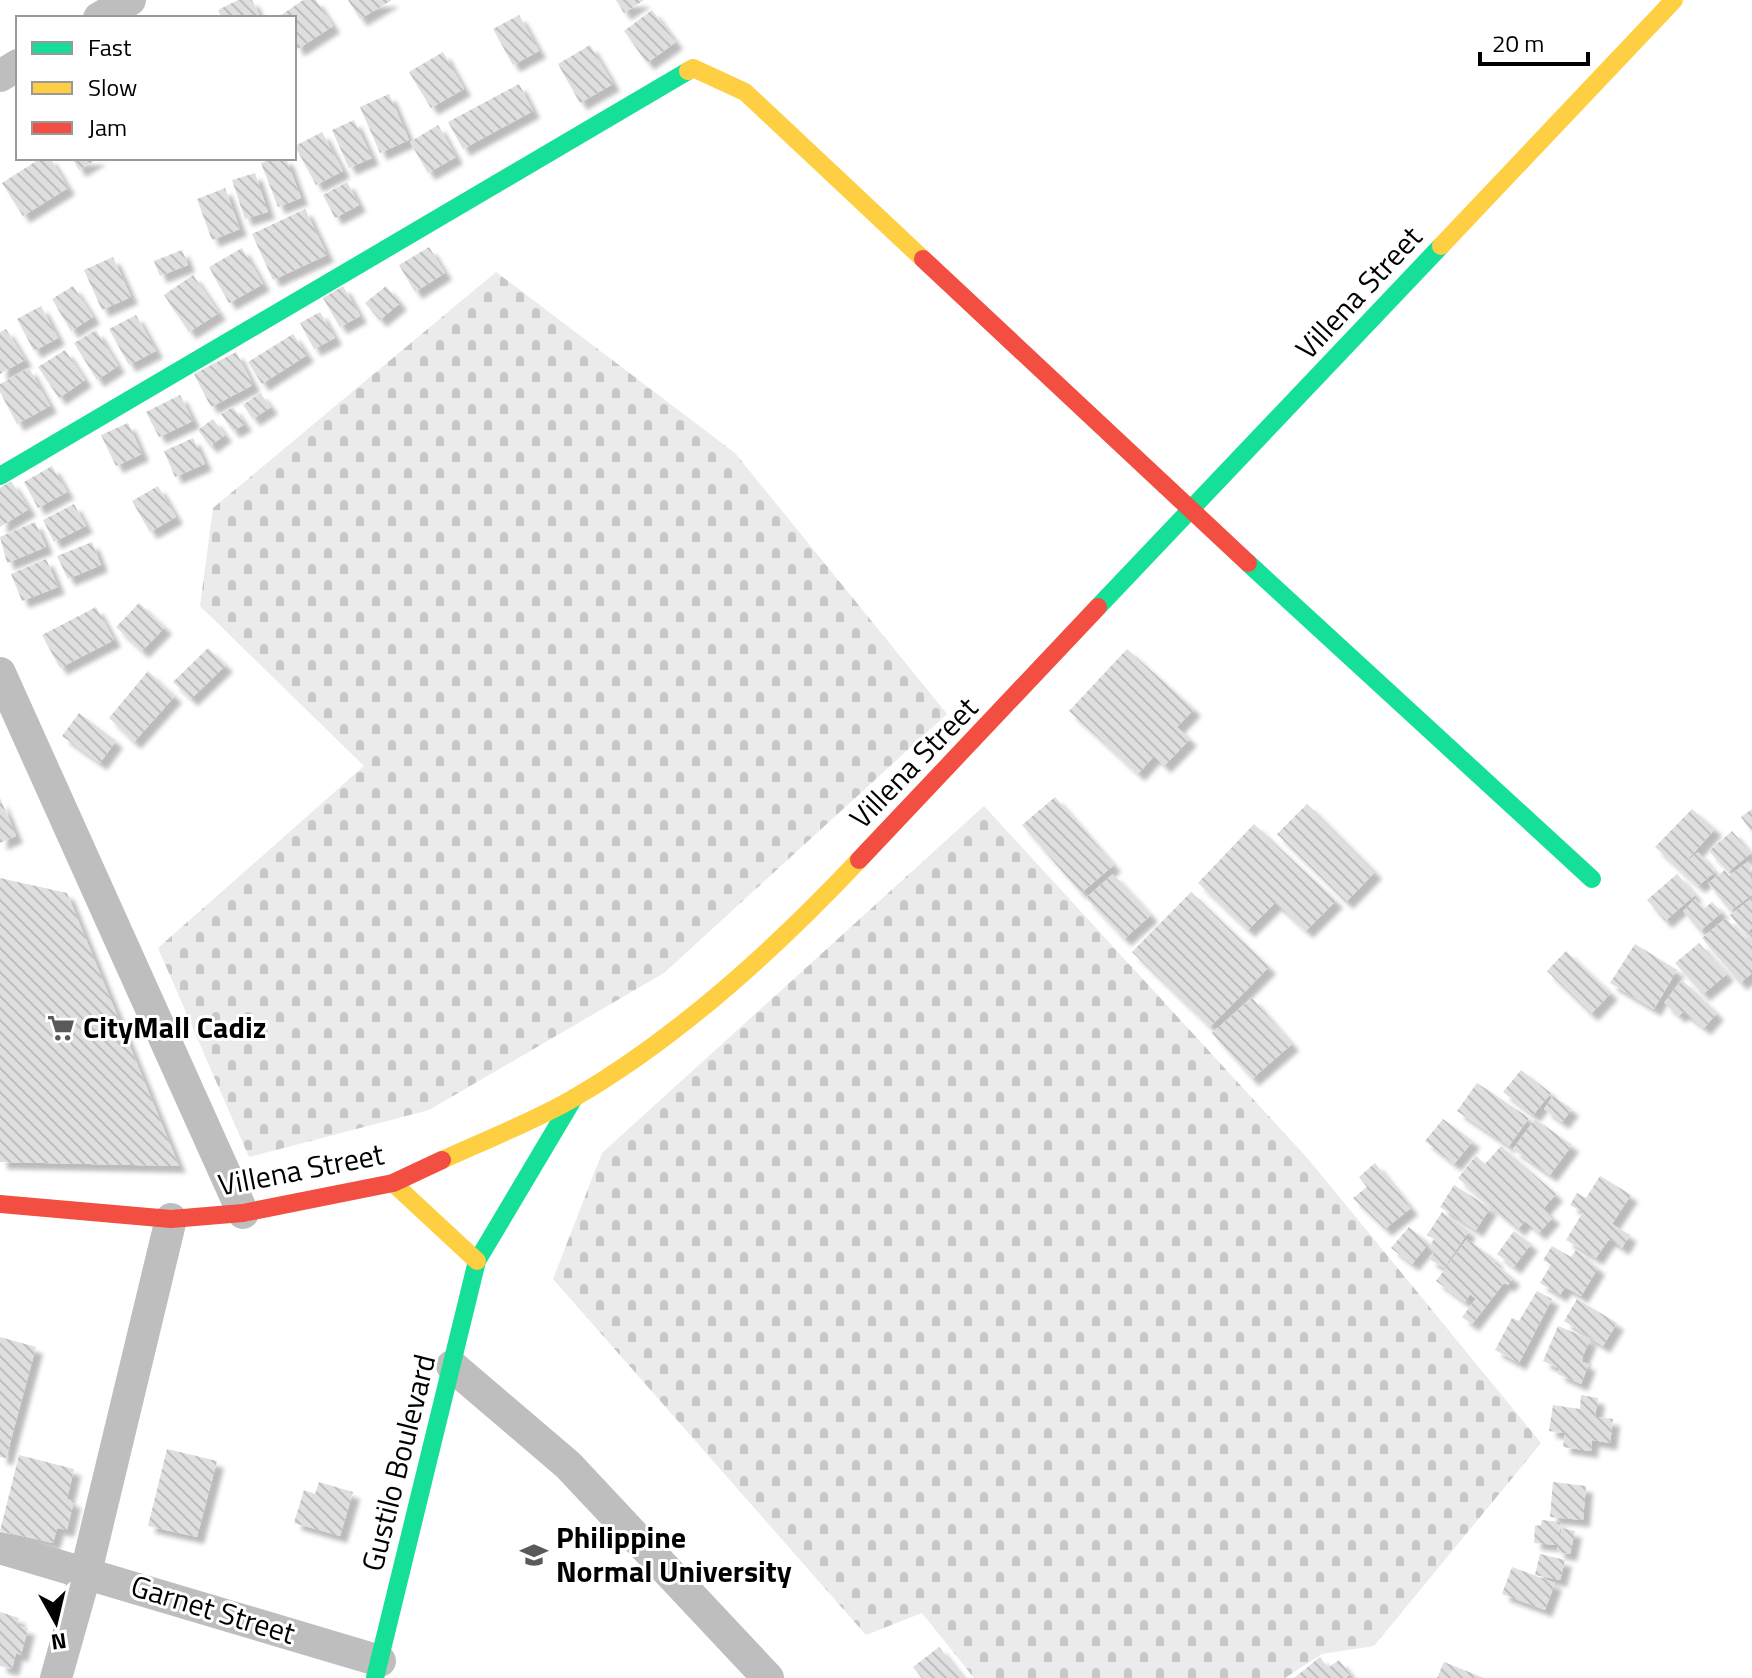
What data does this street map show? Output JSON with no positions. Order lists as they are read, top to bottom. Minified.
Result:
{"streets":{"street":["Villena Street","Gustilo Boulevard","Garnet Street"]},"crossings":[["Villena Street","Gustilo Boulevard"],["Gustilo Boulevard","Garnet Street"]],"places":{"supermarket":["CityMall Cadiz"],"school or university":["Philippine Normal University"]},"legend":["Fast","Slow","Jam"],"scale_bar":"20 m","north":"bottom"}
